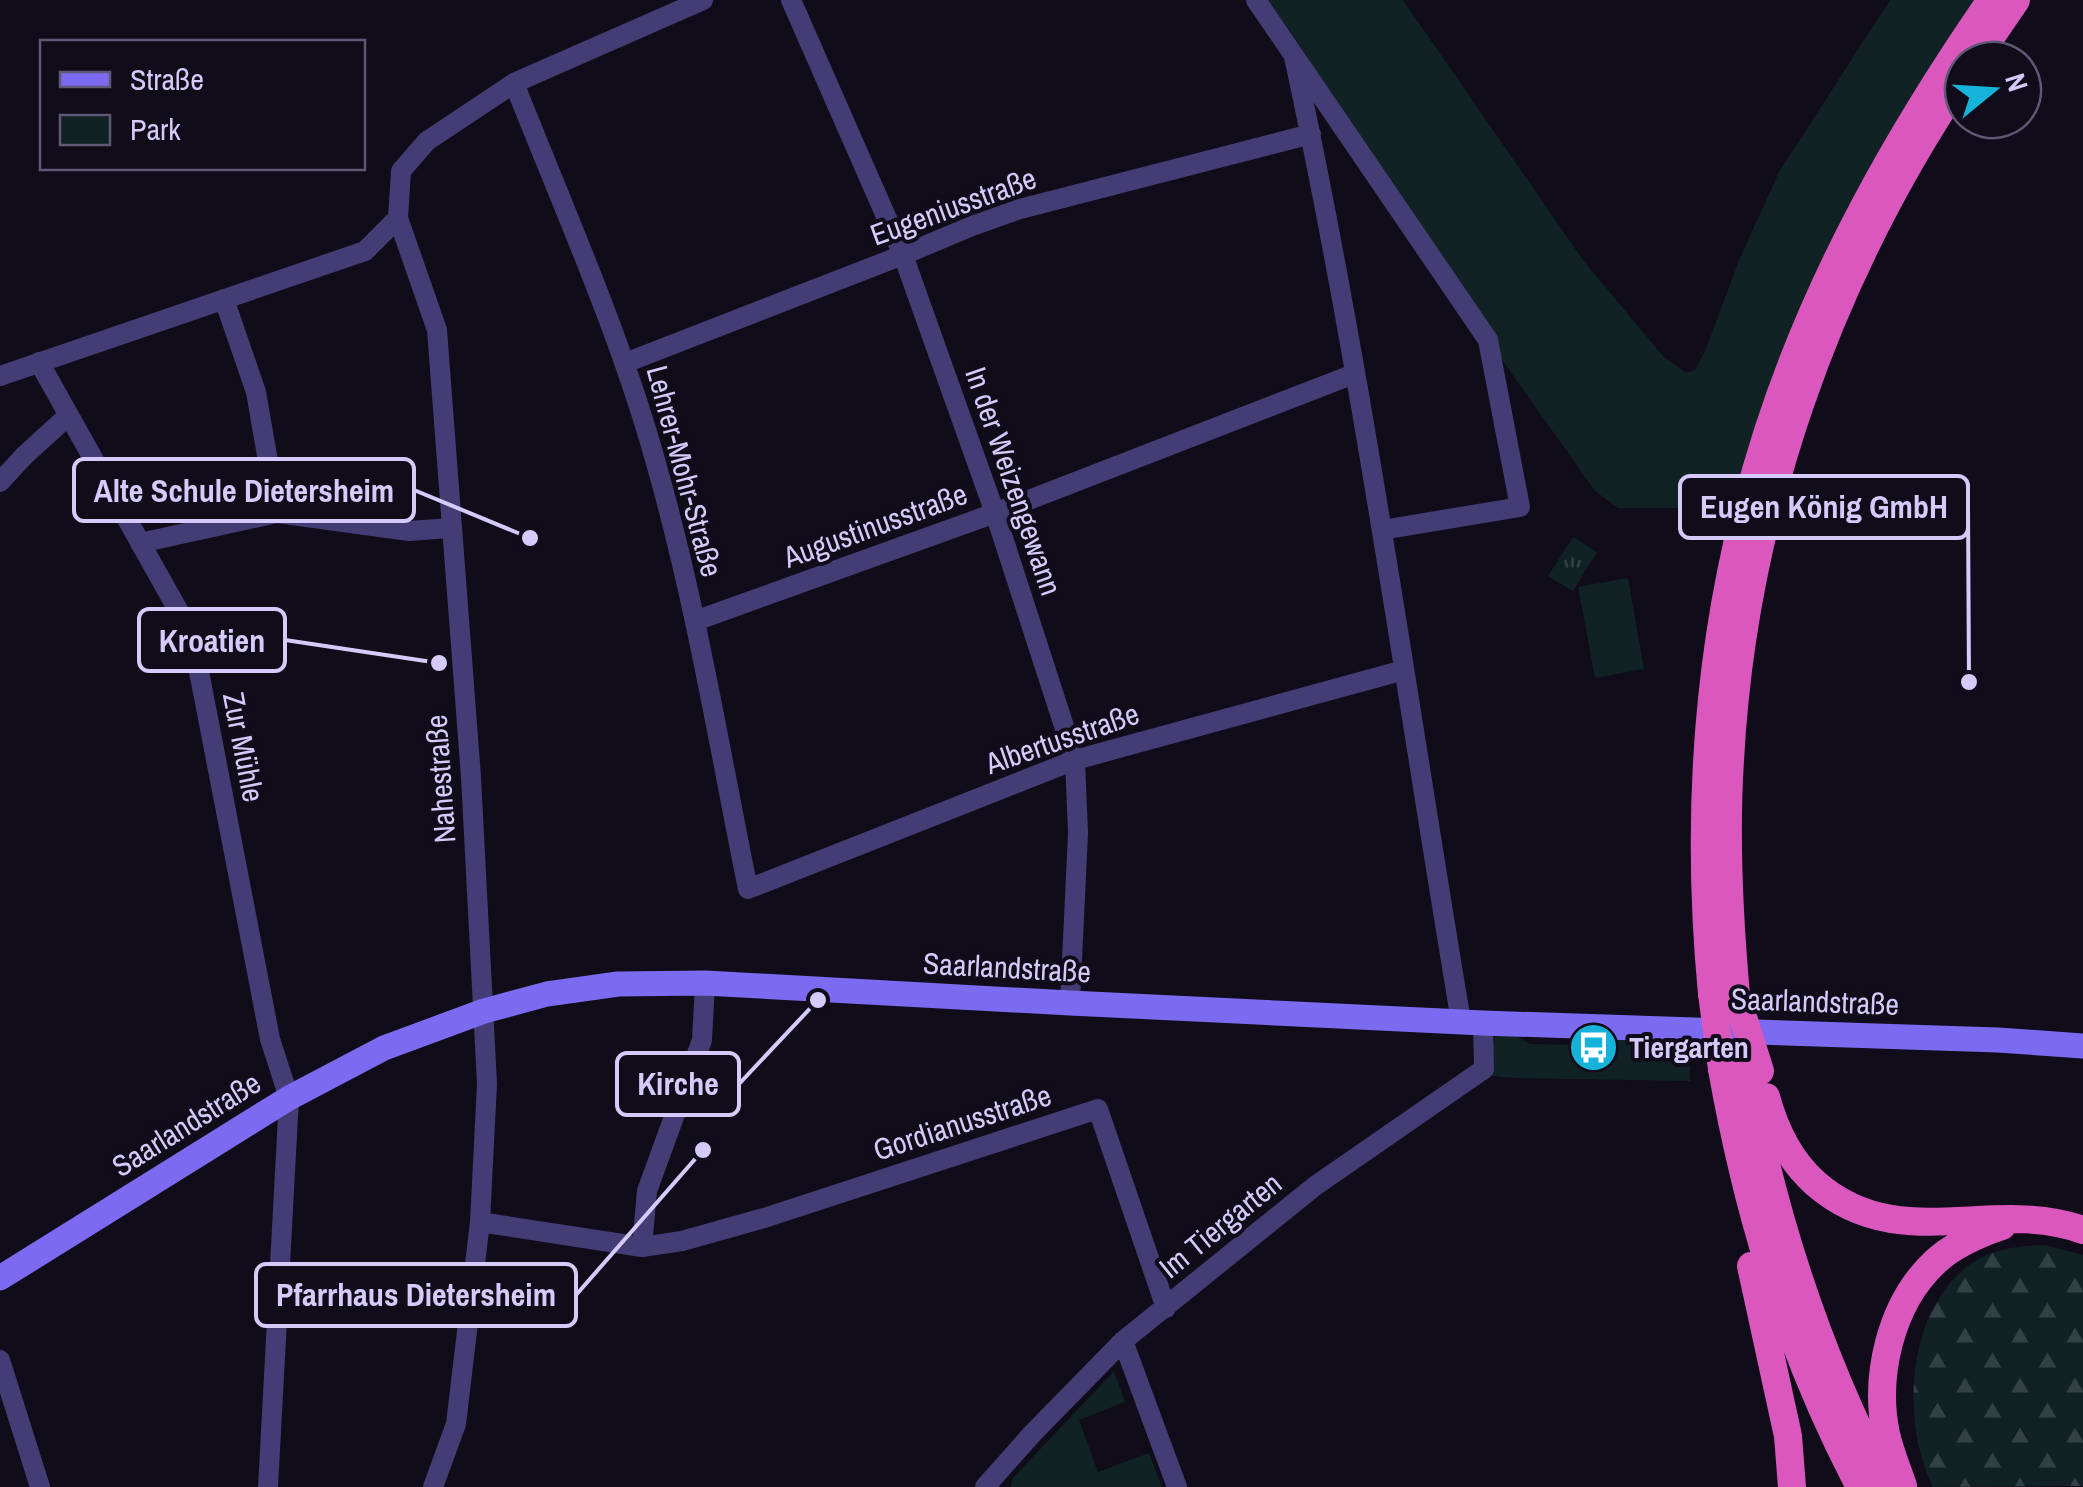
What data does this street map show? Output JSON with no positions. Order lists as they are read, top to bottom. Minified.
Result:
{"streets":{"main road":["Saarlandstraße"],"street":["Eugeniusstraße","Lehrer-Mohr-Straße","In der Weizengewann","Augustinusstraße","Albertusstraße","Zur Mühle","Nahestraße","Gordianusstraße","Im Tiergarten"]},"crossings":[["Eugeniusstraße","Lehrer-Mohr-Straße"],["Eugeniusstraße","In der Weizengewann"],["Lehrer-Mohr-Straße","Augustinusstraße"],["Lehrer-Mohr-Straße","Albertusstraße"],["Lehrer-Mohr-Straße","Nahestraße"],["In der Weizengewann","Augustinusstraße"],["In der Weizengewann","Albertusstraße"],["In der Weizengewann","Saarlandstraße"],["Zur Mühle","Saarlandstraße"],["Nahestraße","Saarlandstraße"],["Nahestraße","Gordianusstraße"],["Saarlandstraße","Im Tiergarten"],["Gordianusstraße","Im Tiergarten"]],"places":{"other":["Alte Schule Dietersheim","Kroatien","Eugen König GmbH","Kirche","Pfarrhaus Dietersheim"],"bus stop":["Tiergarten"]},"legend":["Straße","Park"],"north":"right"}
